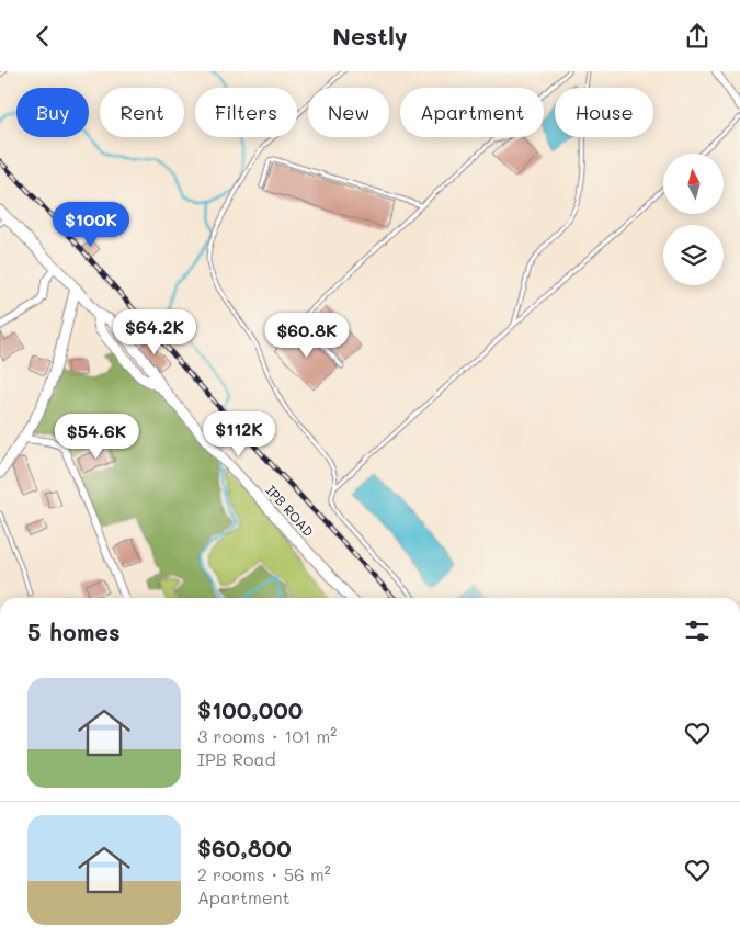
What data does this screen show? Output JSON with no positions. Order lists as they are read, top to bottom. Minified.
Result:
{"streets":{"street":["IPB ROAD"]},"north":"top","page":{"header":"Nestly","chip":["Buy","Rent","Filters","New","Apartment","House"],"price":["$100K","$64.2K","$60.8K","$112K","$54.6K"],"heading":"5 homes","list":[{"name":"$100,000","note":"3 rooms · 101 m² · IPB Road"},{"name":"$60,800","note":"2 rooms · 56 m² · Apartment"}]}}
